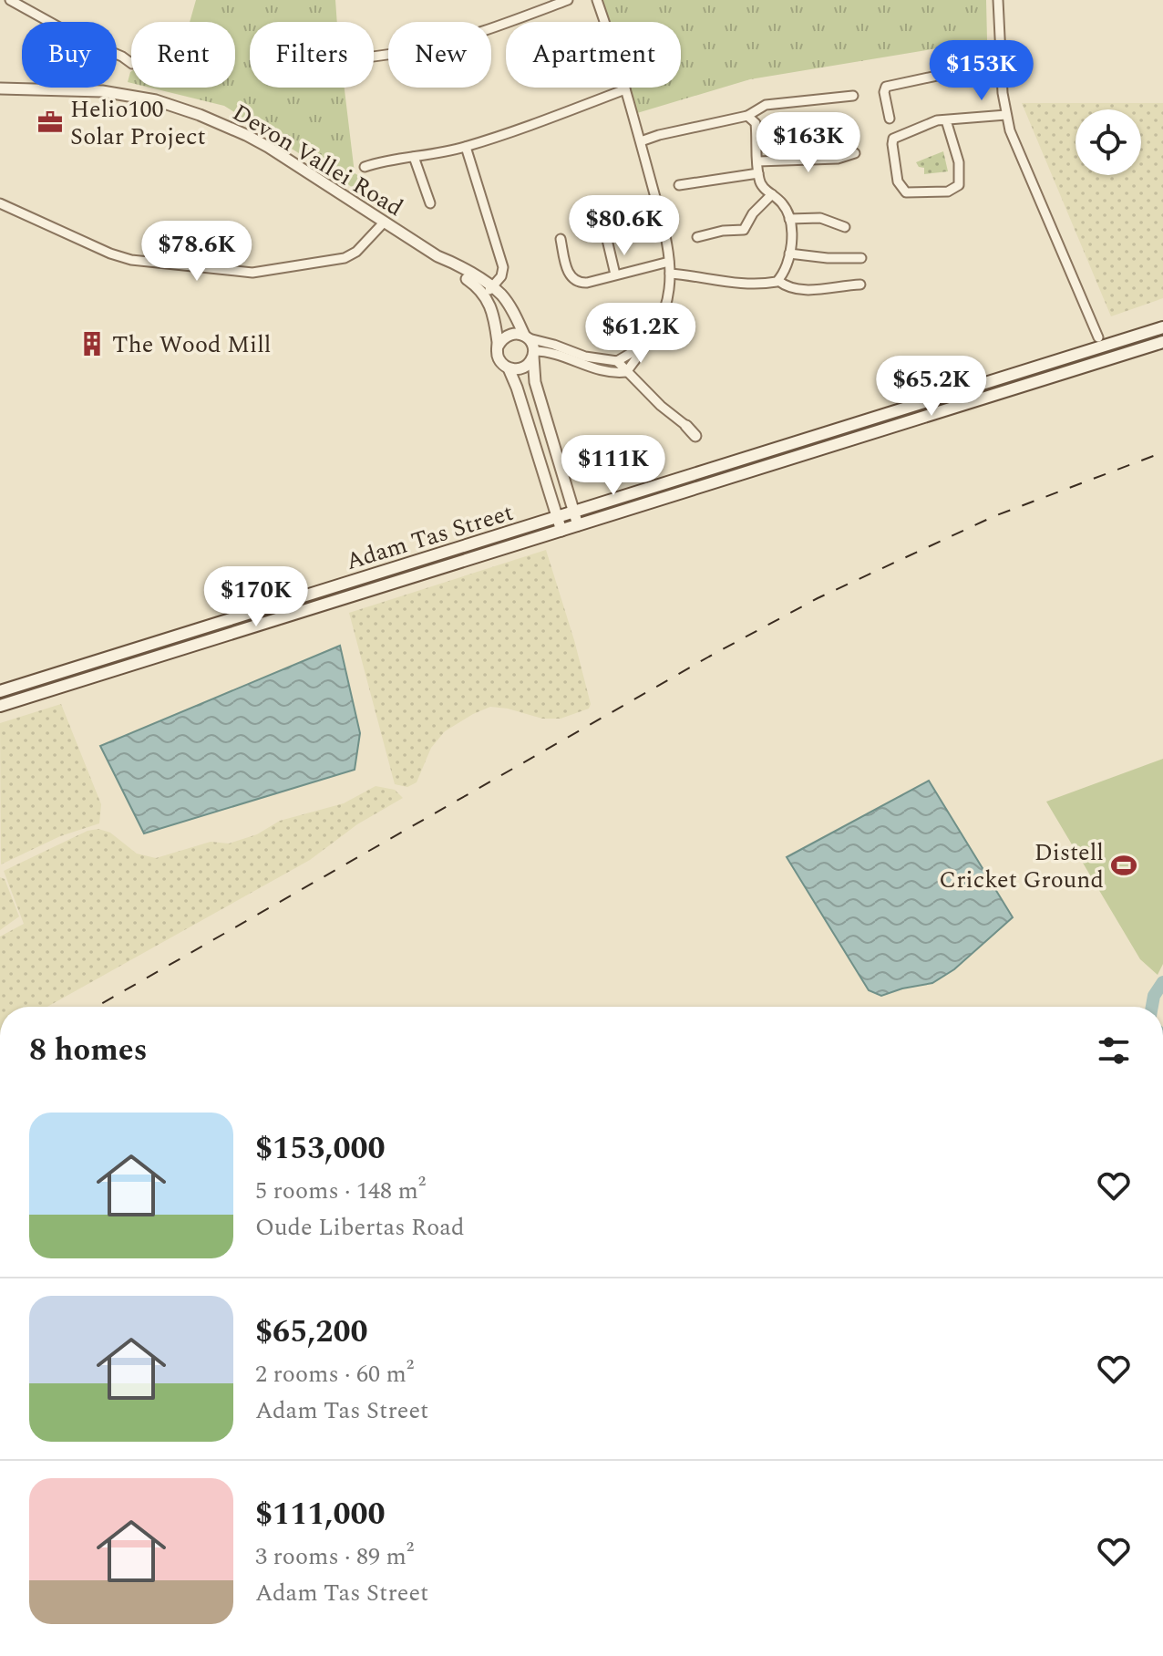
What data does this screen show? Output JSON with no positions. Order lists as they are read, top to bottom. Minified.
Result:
{"streets":{"main road":["Adam Tas Street"],"street":["Devon Vallei Road"]},"places":{"office":["Helio100 Solar Project"],"building":["The Wood Mill"],"sports":["Distell Cricket Ground"]},"page":{"chip":["Buy","Rent","Filters","New","Apartment"],"price":["$153K","$163K","$80.6K","$78.6K","$61.2K","$65.2K","$111K","$170K"],"heading":"8 homes","list":[{"name":"$153,000","note":"5 rooms · 148 m² · Oude Libertas Road"},{"name":"$65,200","note":"2 rooms · 60 m² · Adam Tas Street"},{"name":"$111,000","note":"3 rooms · 89 m² · Adam Tas Street"}]}}
